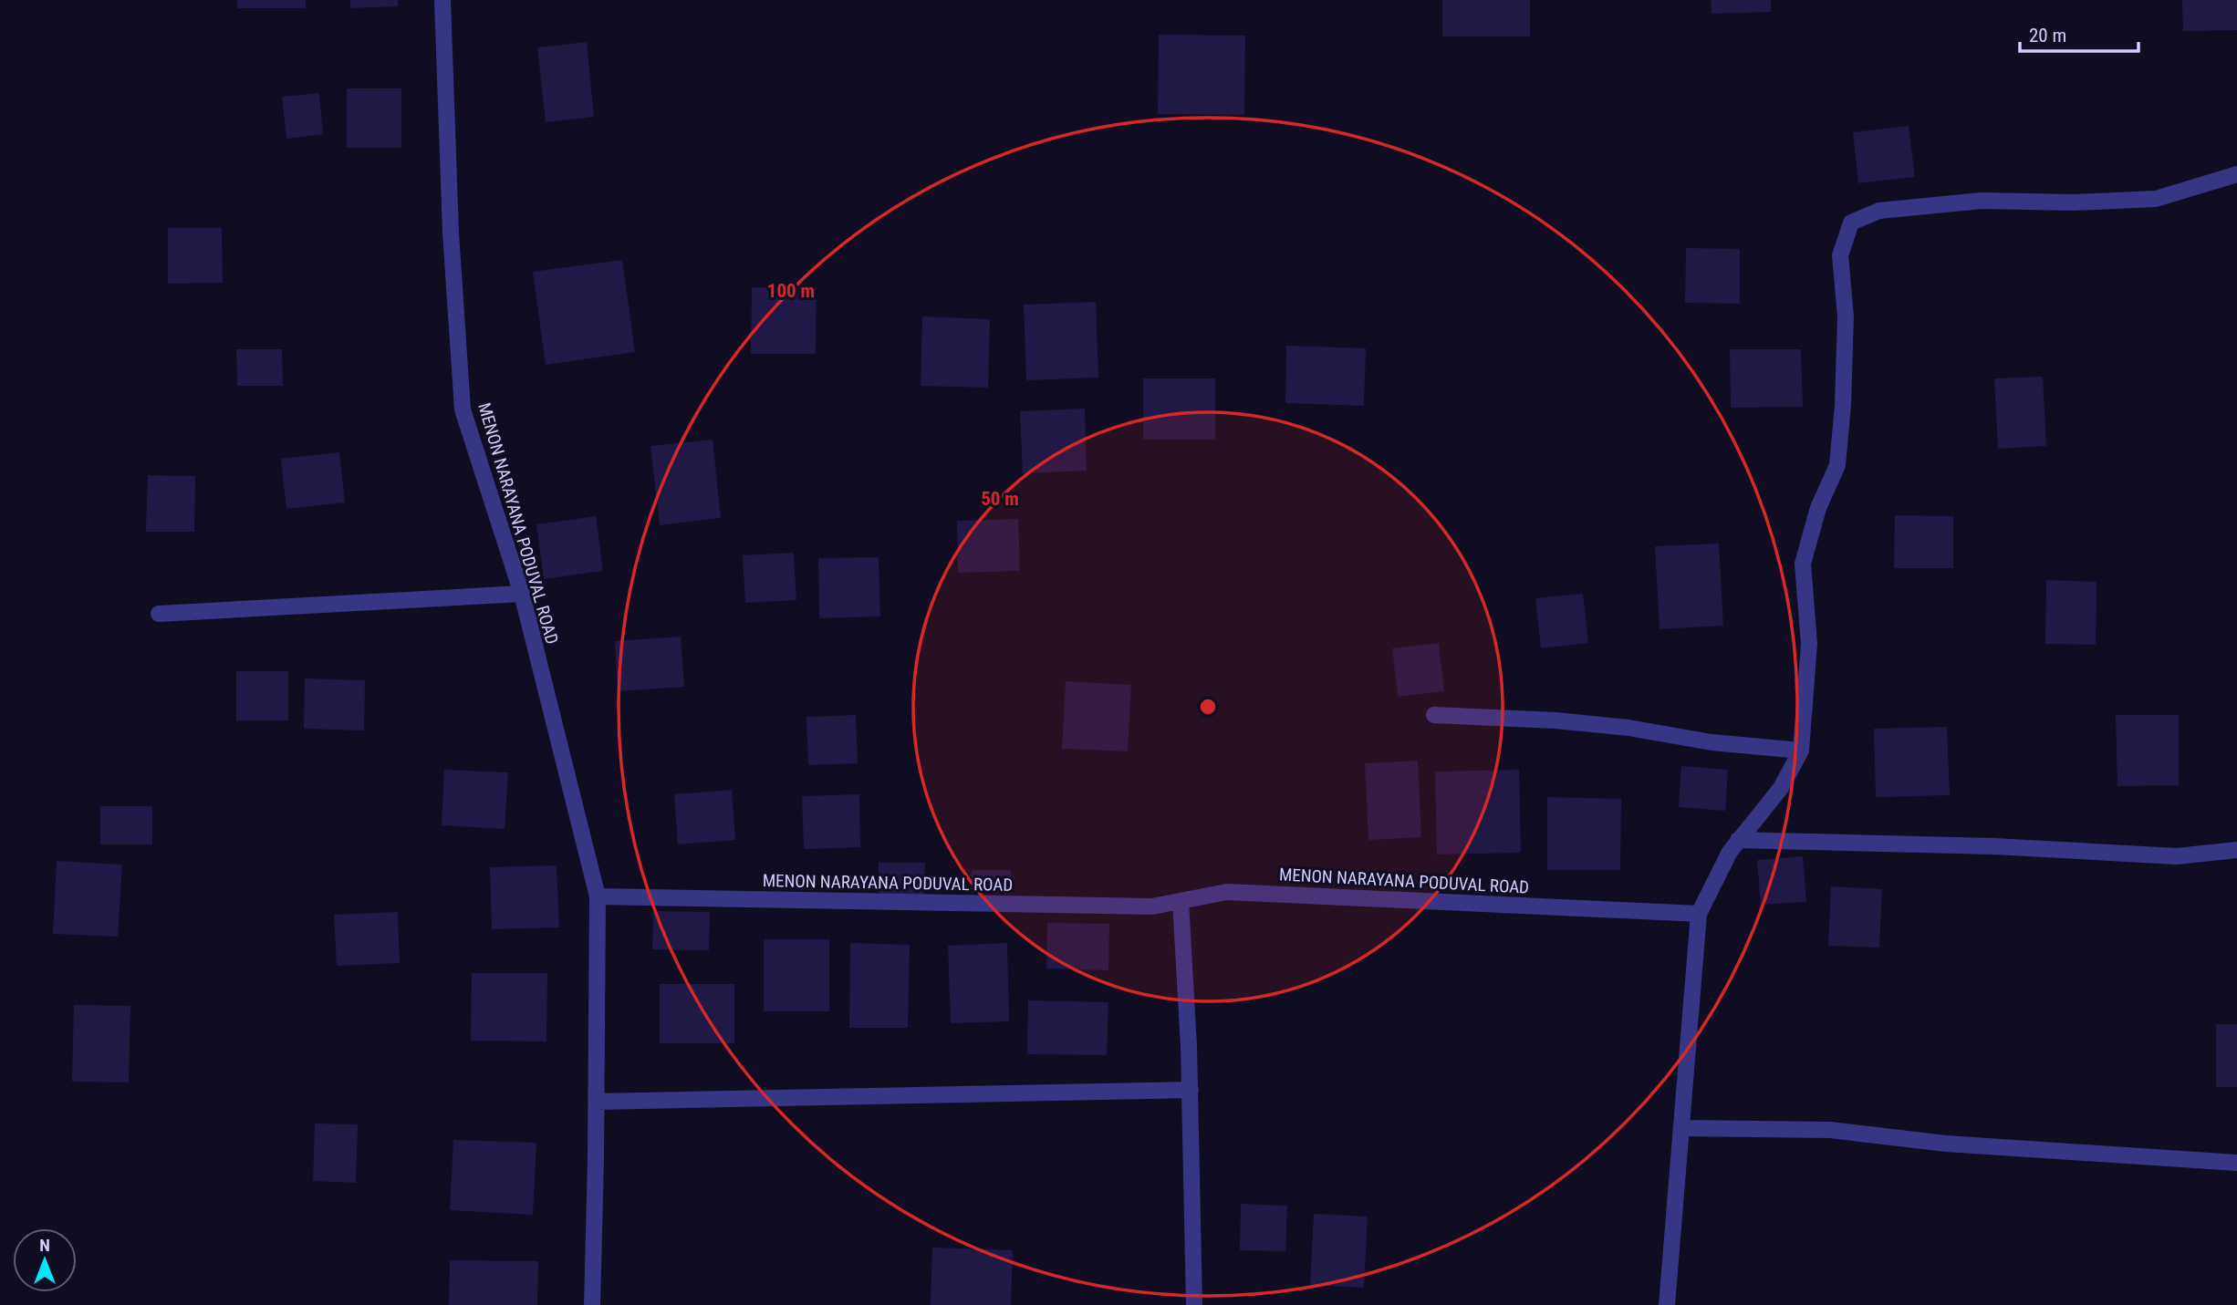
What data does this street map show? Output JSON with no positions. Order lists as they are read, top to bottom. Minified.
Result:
{"streets":{"street":["MENON NARAYANA PODUVAL ROAD"]},"scale_bar":"20 m","north":"top","rings":["100 m","50 m"]}
